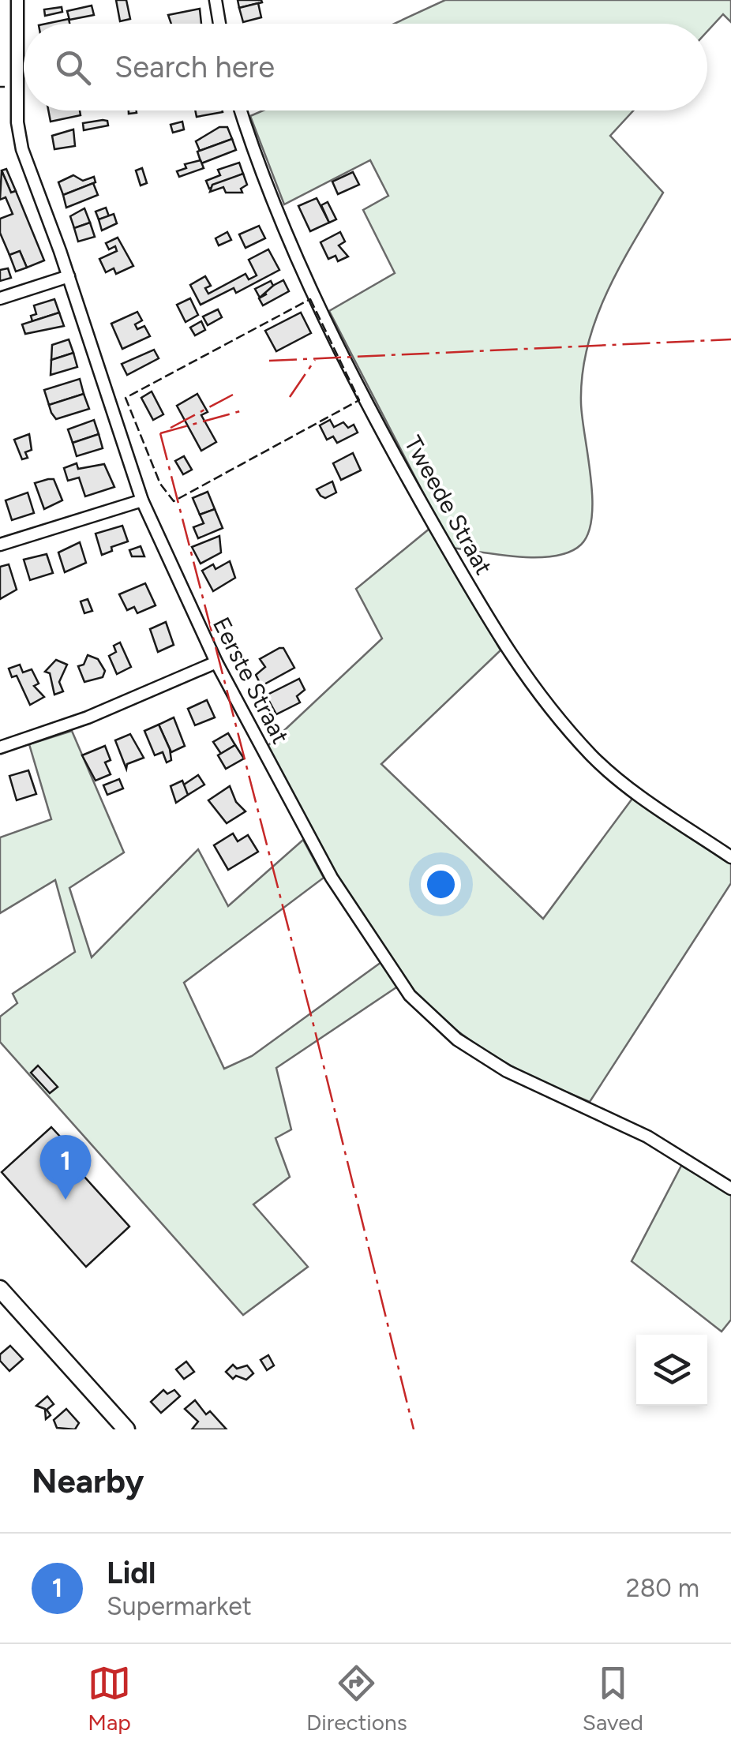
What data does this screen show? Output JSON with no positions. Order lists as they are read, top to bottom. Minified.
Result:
{"streets":{"street":["Tweede Straat","Eerste Straat"]},"page":{"search":"Search here","pins":"1","heading":"Nearby","list":[{"mark":"1","name":"Lidl","note":"Supermarket","value":"280 m"}],"nav":["Map","Directions","Saved"]}}
